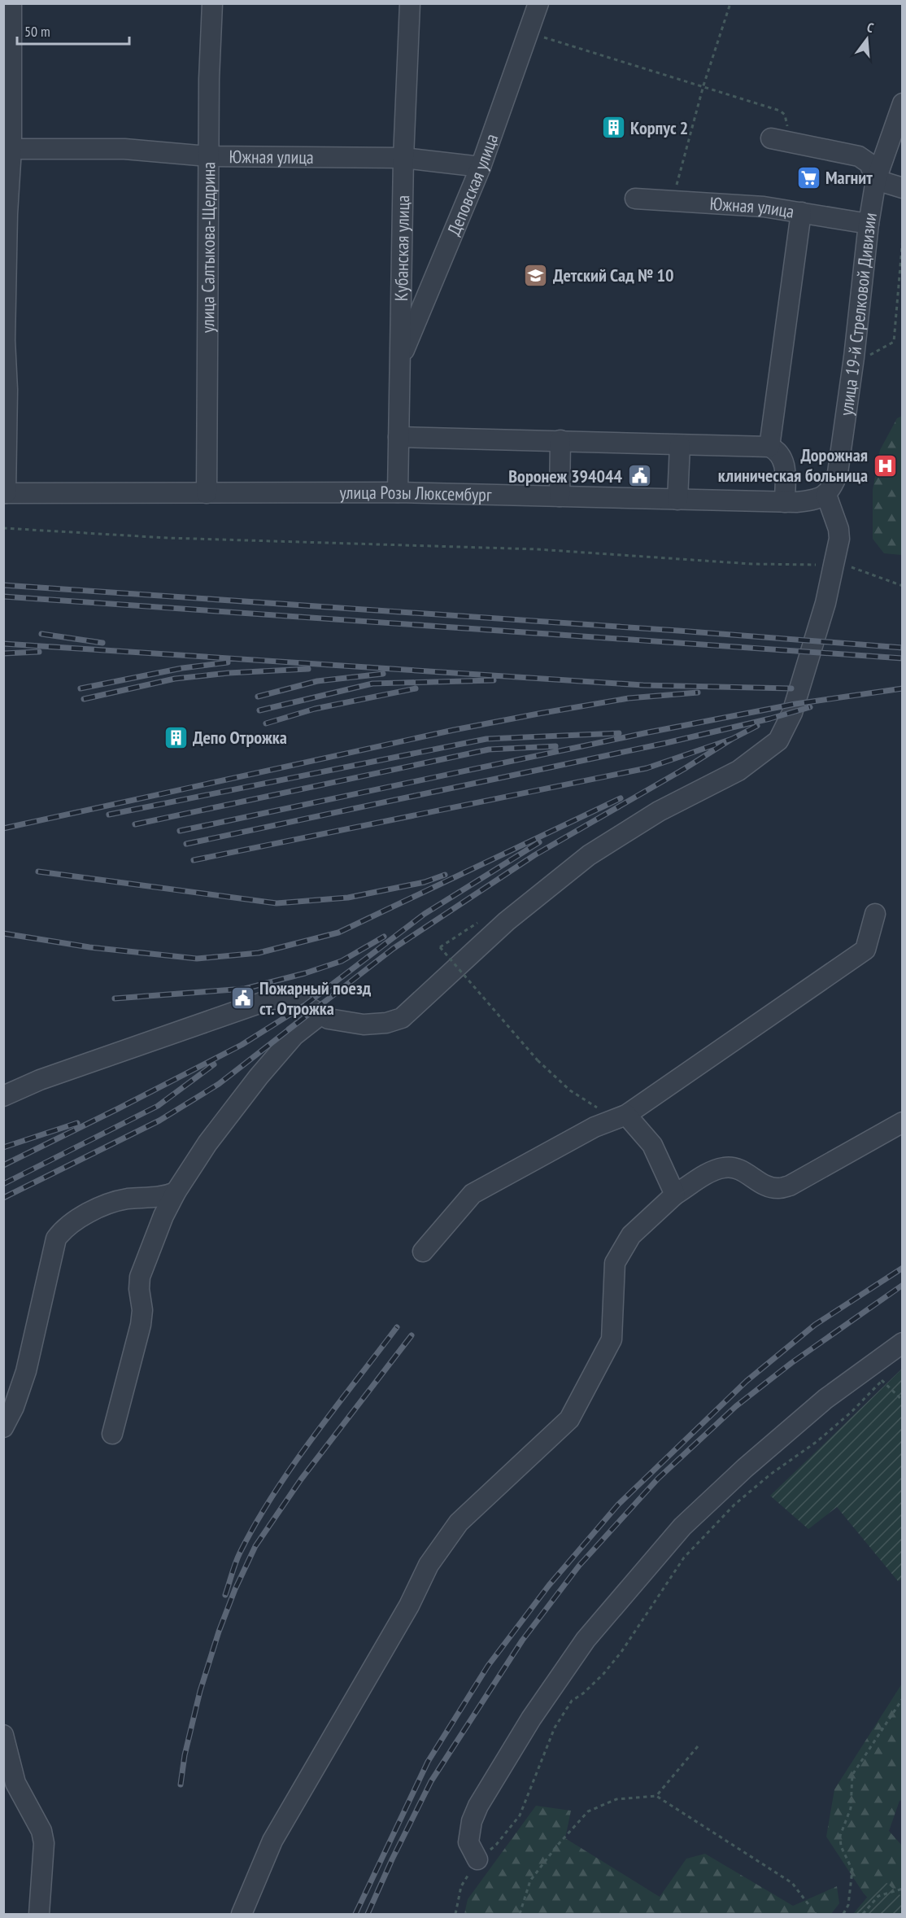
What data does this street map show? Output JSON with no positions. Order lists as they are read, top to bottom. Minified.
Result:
{"streets":{"street":["Южная улица","Деповская улица","улица Салтыкова-Щедрина","Кубанская улица","улица 19-й Стрелковой Дивизии","улица Розы Люксембург"]},"crossings":[["Южная улица","Деповская улица"],["Южная улица","улица Салтыкова-Щедрина"],["Южная улица","Кубанская улица"],["Южная улица","улица 19-й Стрелковой Дивизии"],["Деповская улица","Кубанская улица"],["улица Салтыкова-Щедрина","улица Розы Люксембург"],["Кубанская улица","улица Розы Люксембург"],["улица 19-й Стрелковой Дивизии","улица Розы Люксембург"]],"places":{"building":["Корпус 2","Депо Отрожка"],"supermarket":["Магнит"],"school or university":["Детский Сад № 10"],"hospital":["Дорожная клиническая больница"],"public building":["Воронеж 394044","Пожарный поезд ст. Отрожка"]},"scale_bar":"50 m","north":"top"}
